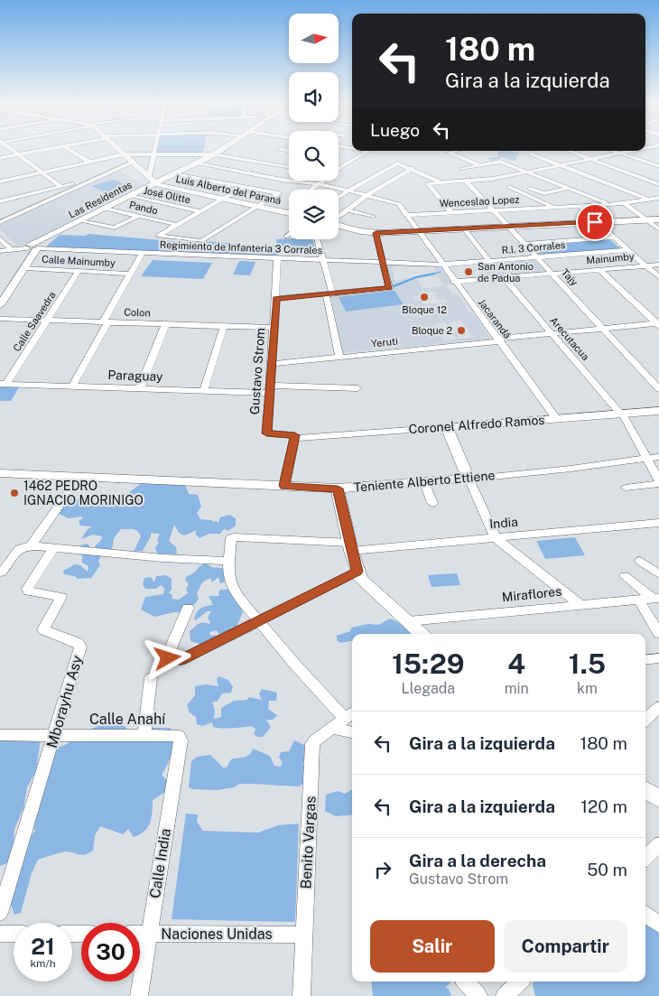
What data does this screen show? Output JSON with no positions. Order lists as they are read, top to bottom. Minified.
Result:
{"streets":{"main road":["Luis Alberto del Paraná","Las Residentas","Coronel Alfredo Ramos","Teniente Alberto Ettiene"],"street":["José Olitte","Wenceslao Lopez","Pando","Regimiento de Infanteria 3 Corrales","R.I. 3 Corrales","Mainumby","Calle Mainumby","Tajy","Colon","Jacarandá","Calle Saavedra","Arecutacua","Yeruti","Gustavo Strom","Paraguay","India","Miraflores","Mborayhu Asy","Calle Anahí","Benito Vargas","Calle India","Naciones Unidas"]},"crossings":[["Luis Alberto del Paraná","Las Residentas"],["José Olitte","Las Residentas"],["Las Residentas","Pando"],["Las Residentas","Regimiento de Infanteria 3 Corrales"],["Las Residentas","Calle Mainumby"],["Wenceslao Lopez","Tajy"],["Wenceslao Lopez","Jacarandá"],["Regimiento de Infanteria 3 Corrales","R.I. 3 Corrales"],["Regimiento de Infanteria 3 Corrales","Jacarandá"],["Regimiento de Infanteria 3 Corrales","Gustavo Strom"],["R.I. 3 Corrales","Tajy"],["R.I. 3 Corrales","Jacarandá"],["Mainumby","Tajy"],["Mainumby","Jacarandá"],["Mainumby","Arecutacua"],["Calle Mainumby","Calle Saavedra"],["Tajy","Yeruti"],["Colon","Calle Saavedra"],["Colon","Gustavo Strom"],["Jacarandá","Yeruti"],["Jacarandá","Coronel Alfredo Ramos"],["Calle Saavedra","Paraguay"],["Arecutacua","Yeruti"],["Arecutacua","Coronel Alfredo Ramos"],["Arecutacua","Teniente Alberto Ettiene"],["Yeruti","Gustavo Strom"],["Gustavo Strom","Paraguay"],["Gustavo Strom","Coronel Alfredo Ramos"],["Mborayhu Asy","Calle Anahí"],["Calle Anahí","Calle India"],["Benito Vargas","Naciones Unidas"],["Calle India","Naciones Unidas"]],"places":["San Antonio de Padua","Bloque 12","Bloque 2","1462 PEDRO IGNACIO MORINIGO"],"north":"right","page":{"turn":["180 m","Gira a la izquierda"],"then":"Luego","eta":["15:29","Llegada","4","min","1.5","km"],"list":[{"name":"Gira a la izquierda","value":"180 m"},{"name":"Gira a la izquierda","value":"120 m"},{"name":"Gira a la derecha","note":"Gustavo Strom","value":"50 m"}],"buttons":["Salir","Compartir"],"speed":"21 km/h","limit":"30"}}
